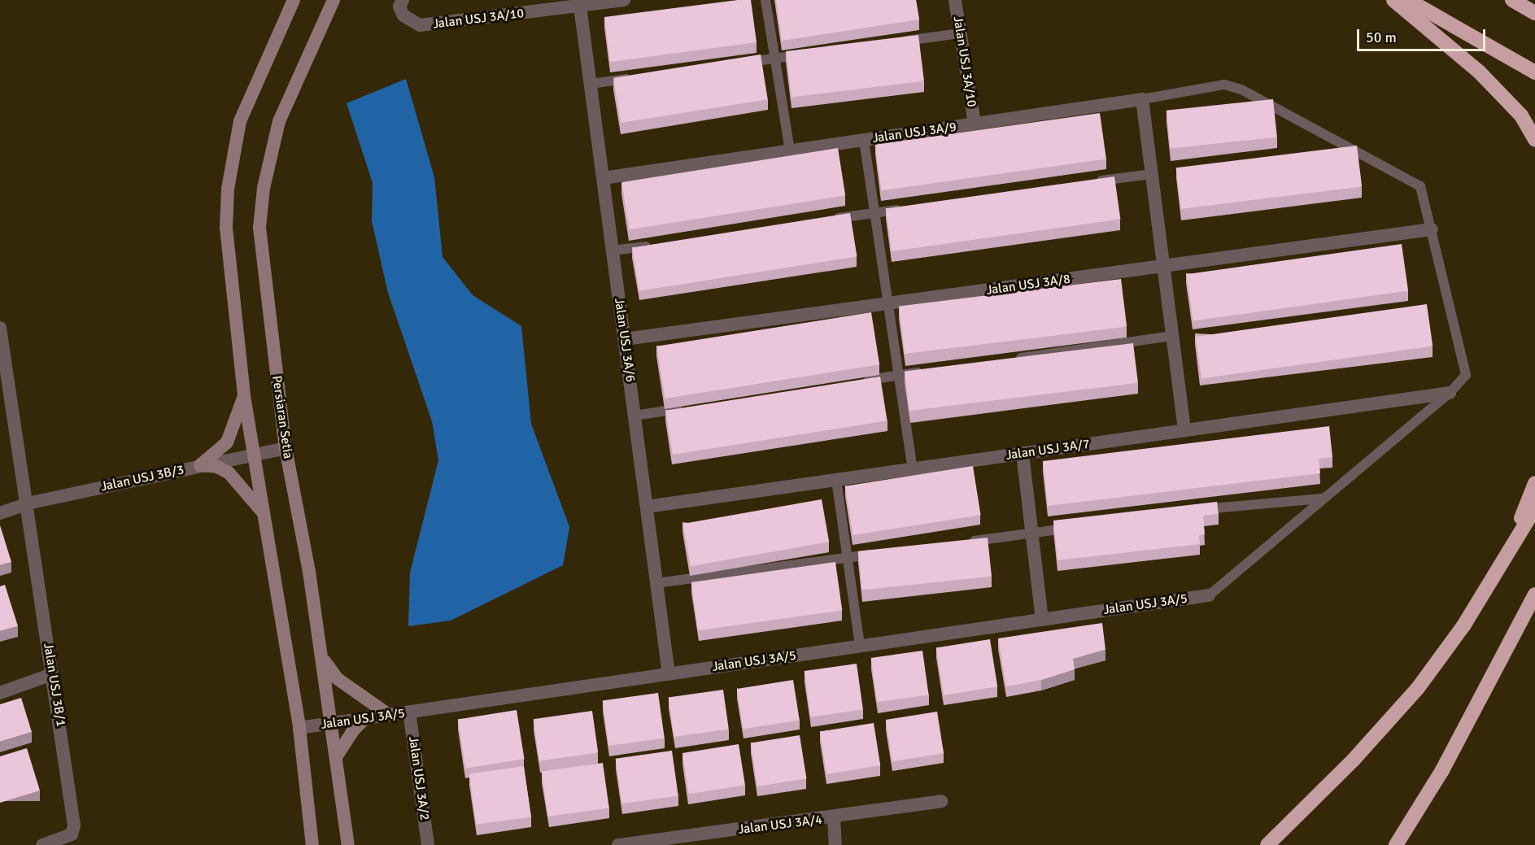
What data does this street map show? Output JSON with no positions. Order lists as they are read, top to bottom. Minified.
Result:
{"streets":{"main road":["Persiaran Setia"],"street":["Jalan USJ 3A/10","Jalan USJ 3A/9","Jalan USJ 3A/8","Jalan USJ 3A/6","Jalan USJ 3A/7","Jalan USJ 3B/3","Jalan USJ 3A/5","Jalan USJ 3B/1","Jalan USJ 3A/2","Jalan USJ 3A/4"]},"crossings":[["Jalan USJ 3A/10","Jalan USJ 3A/9"],["Jalan USJ 3A/10","Jalan USJ 3A/6"],["Jalan USJ 3A/9","Jalan USJ 3A/8"],["Jalan USJ 3A/9","Jalan USJ 3A/6"],["Jalan USJ 3A/8","Jalan USJ 3A/6"],["Jalan USJ 3A/6","Jalan USJ 3A/7"],["Jalan USJ 3A/6","Jalan USJ 3A/5"],["Persiaran Setia","Jalan USJ 3B/3"],["Persiaran Setia","Jalan USJ 3A/5"],["Jalan USJ 3B/3","Jalan USJ 3B/1"],["Jalan USJ 3A/5","Jalan USJ 3A/2"]],"scale_bar":"50 m"}
